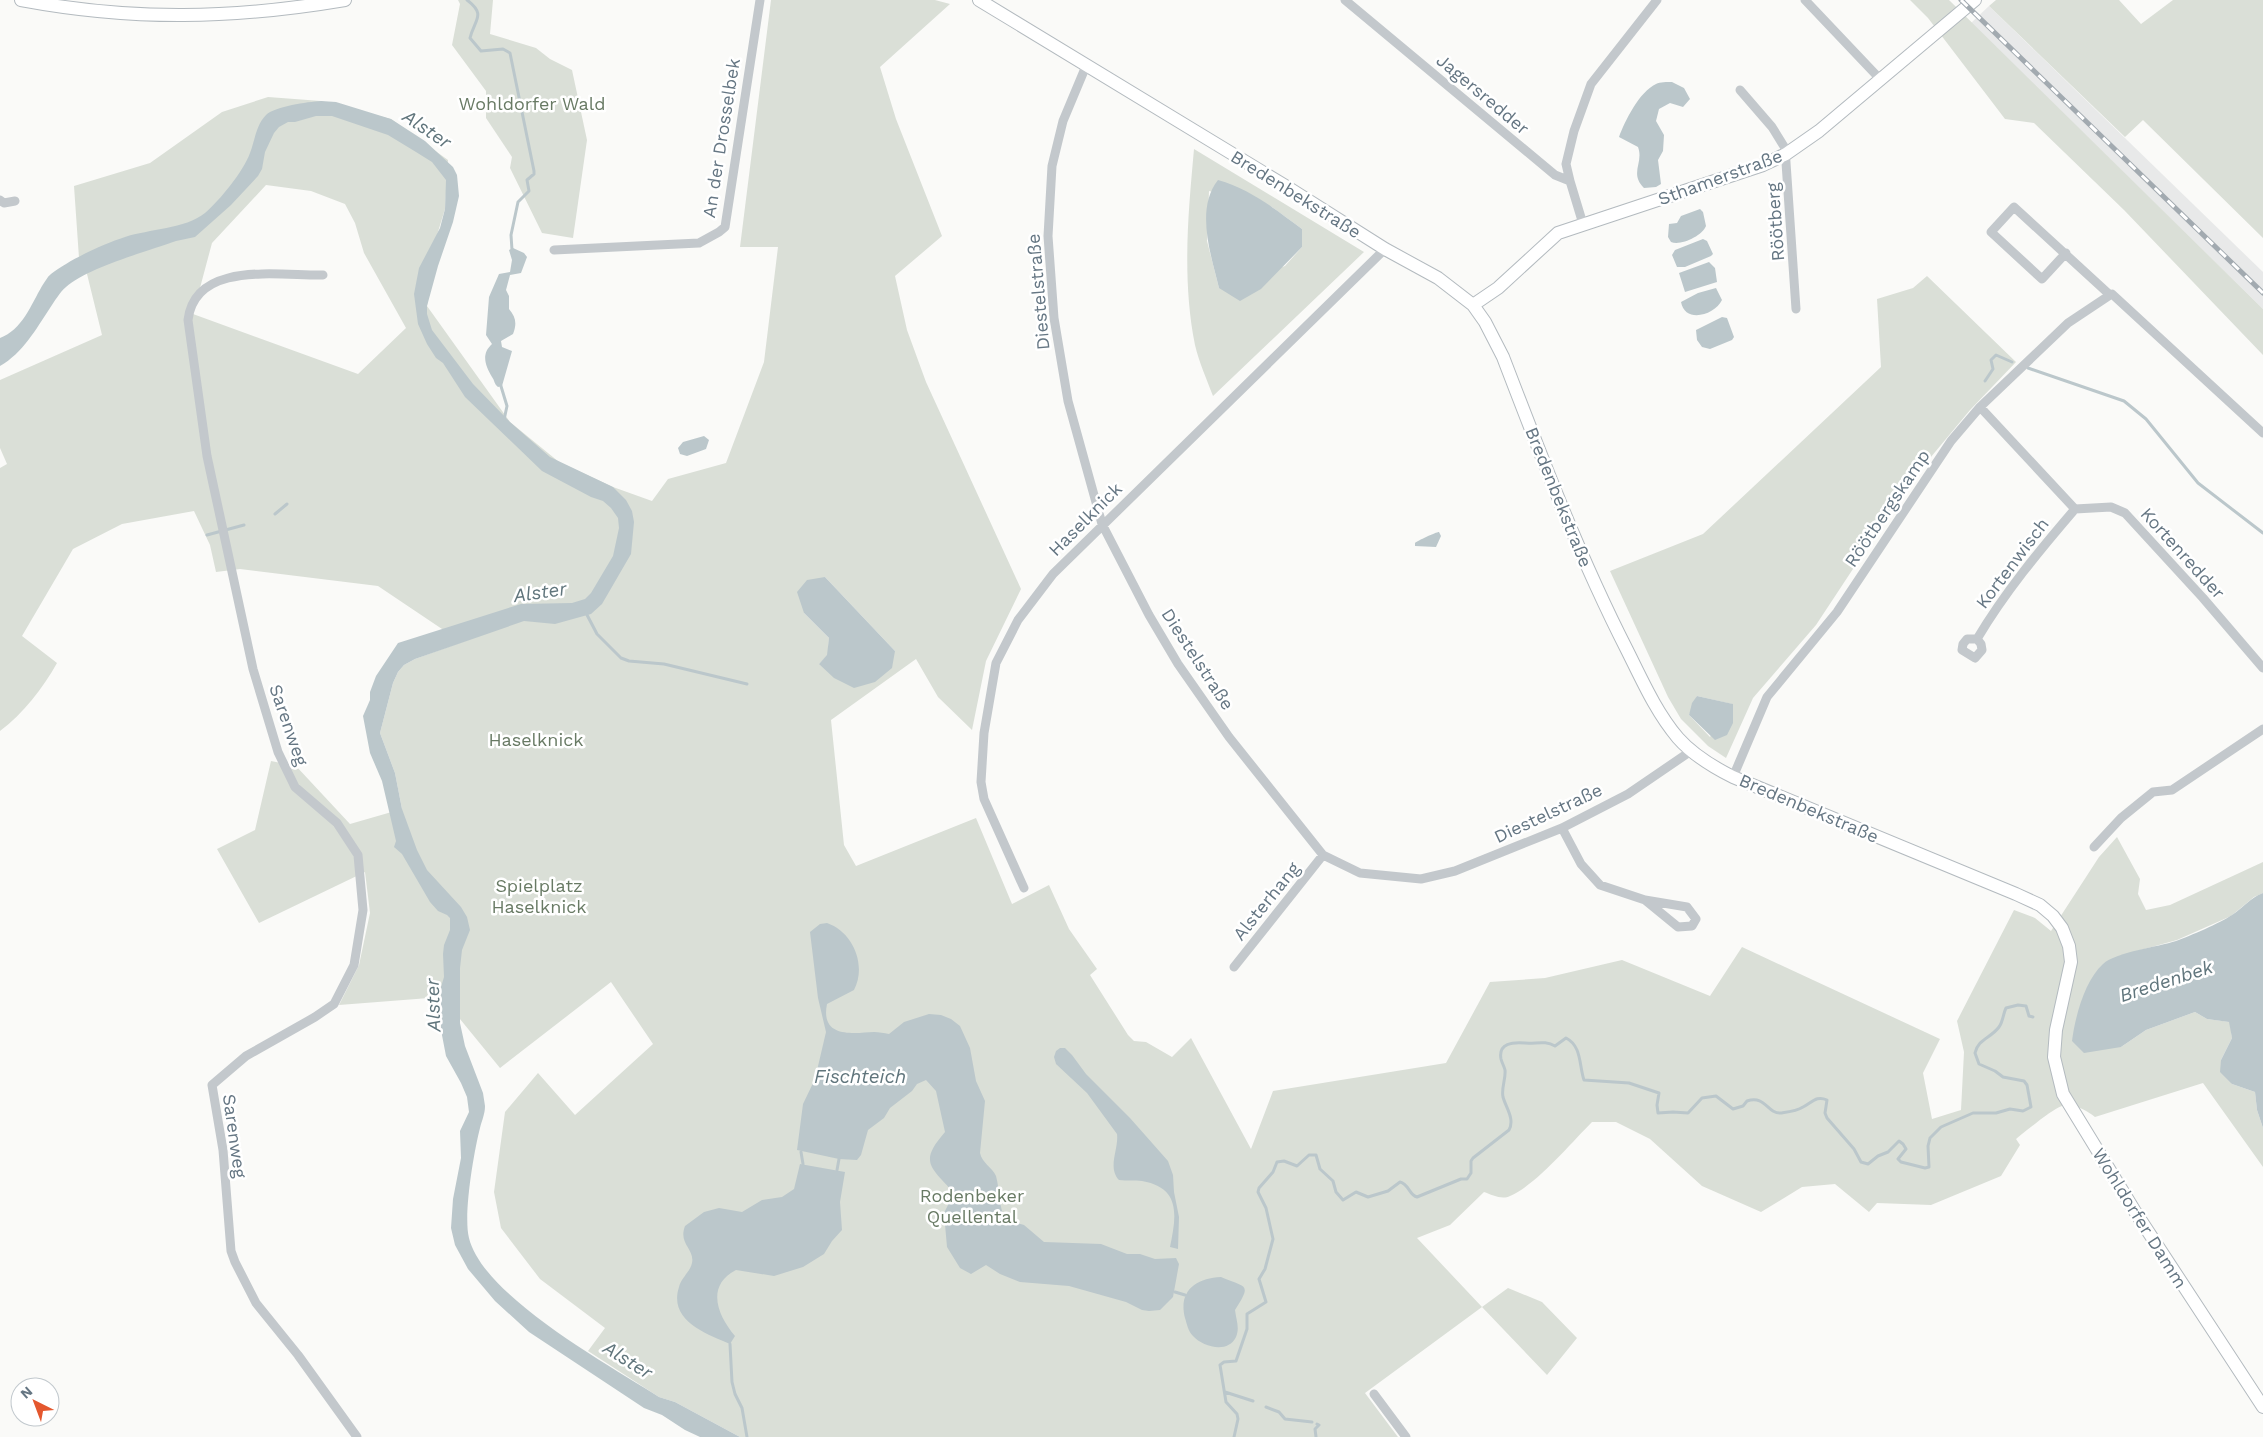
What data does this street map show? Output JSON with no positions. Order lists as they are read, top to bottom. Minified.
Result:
{"streets":{"street":["Jagersredder","An der Drosselbek","Sthamerstraße","Bredenbekstraße","Röötberg","Diestelstraße","Röötbergskamp","Haselknick","Kortenredder","Kortenwisch","Sarenweg","Alsterhang","Wohldorfer Damm"]},"crossings":[["Sthamerstraße","Bredenbekstraße"],["Sthamerstraße","Röötberg"],["Bredenbekstraße","Diestelstraße"],["Bredenbekstraße","Röötbergskamp"],["Bredenbekstraße","Haselknick"],["Bredenbekstraße","Wohldorfer Damm"],["Diestelstraße","Haselknick"],["Diestelstraße","Alsterhang"],["Kortenredder","Kortenwisch"]],"water":["Alster","Bredenbek","Fischteich"],"parks":["Wohldorfer Wald","Haselknick","Spielplatz Haselknick","Rodenbeker Quellental"],"north":"top left"}
